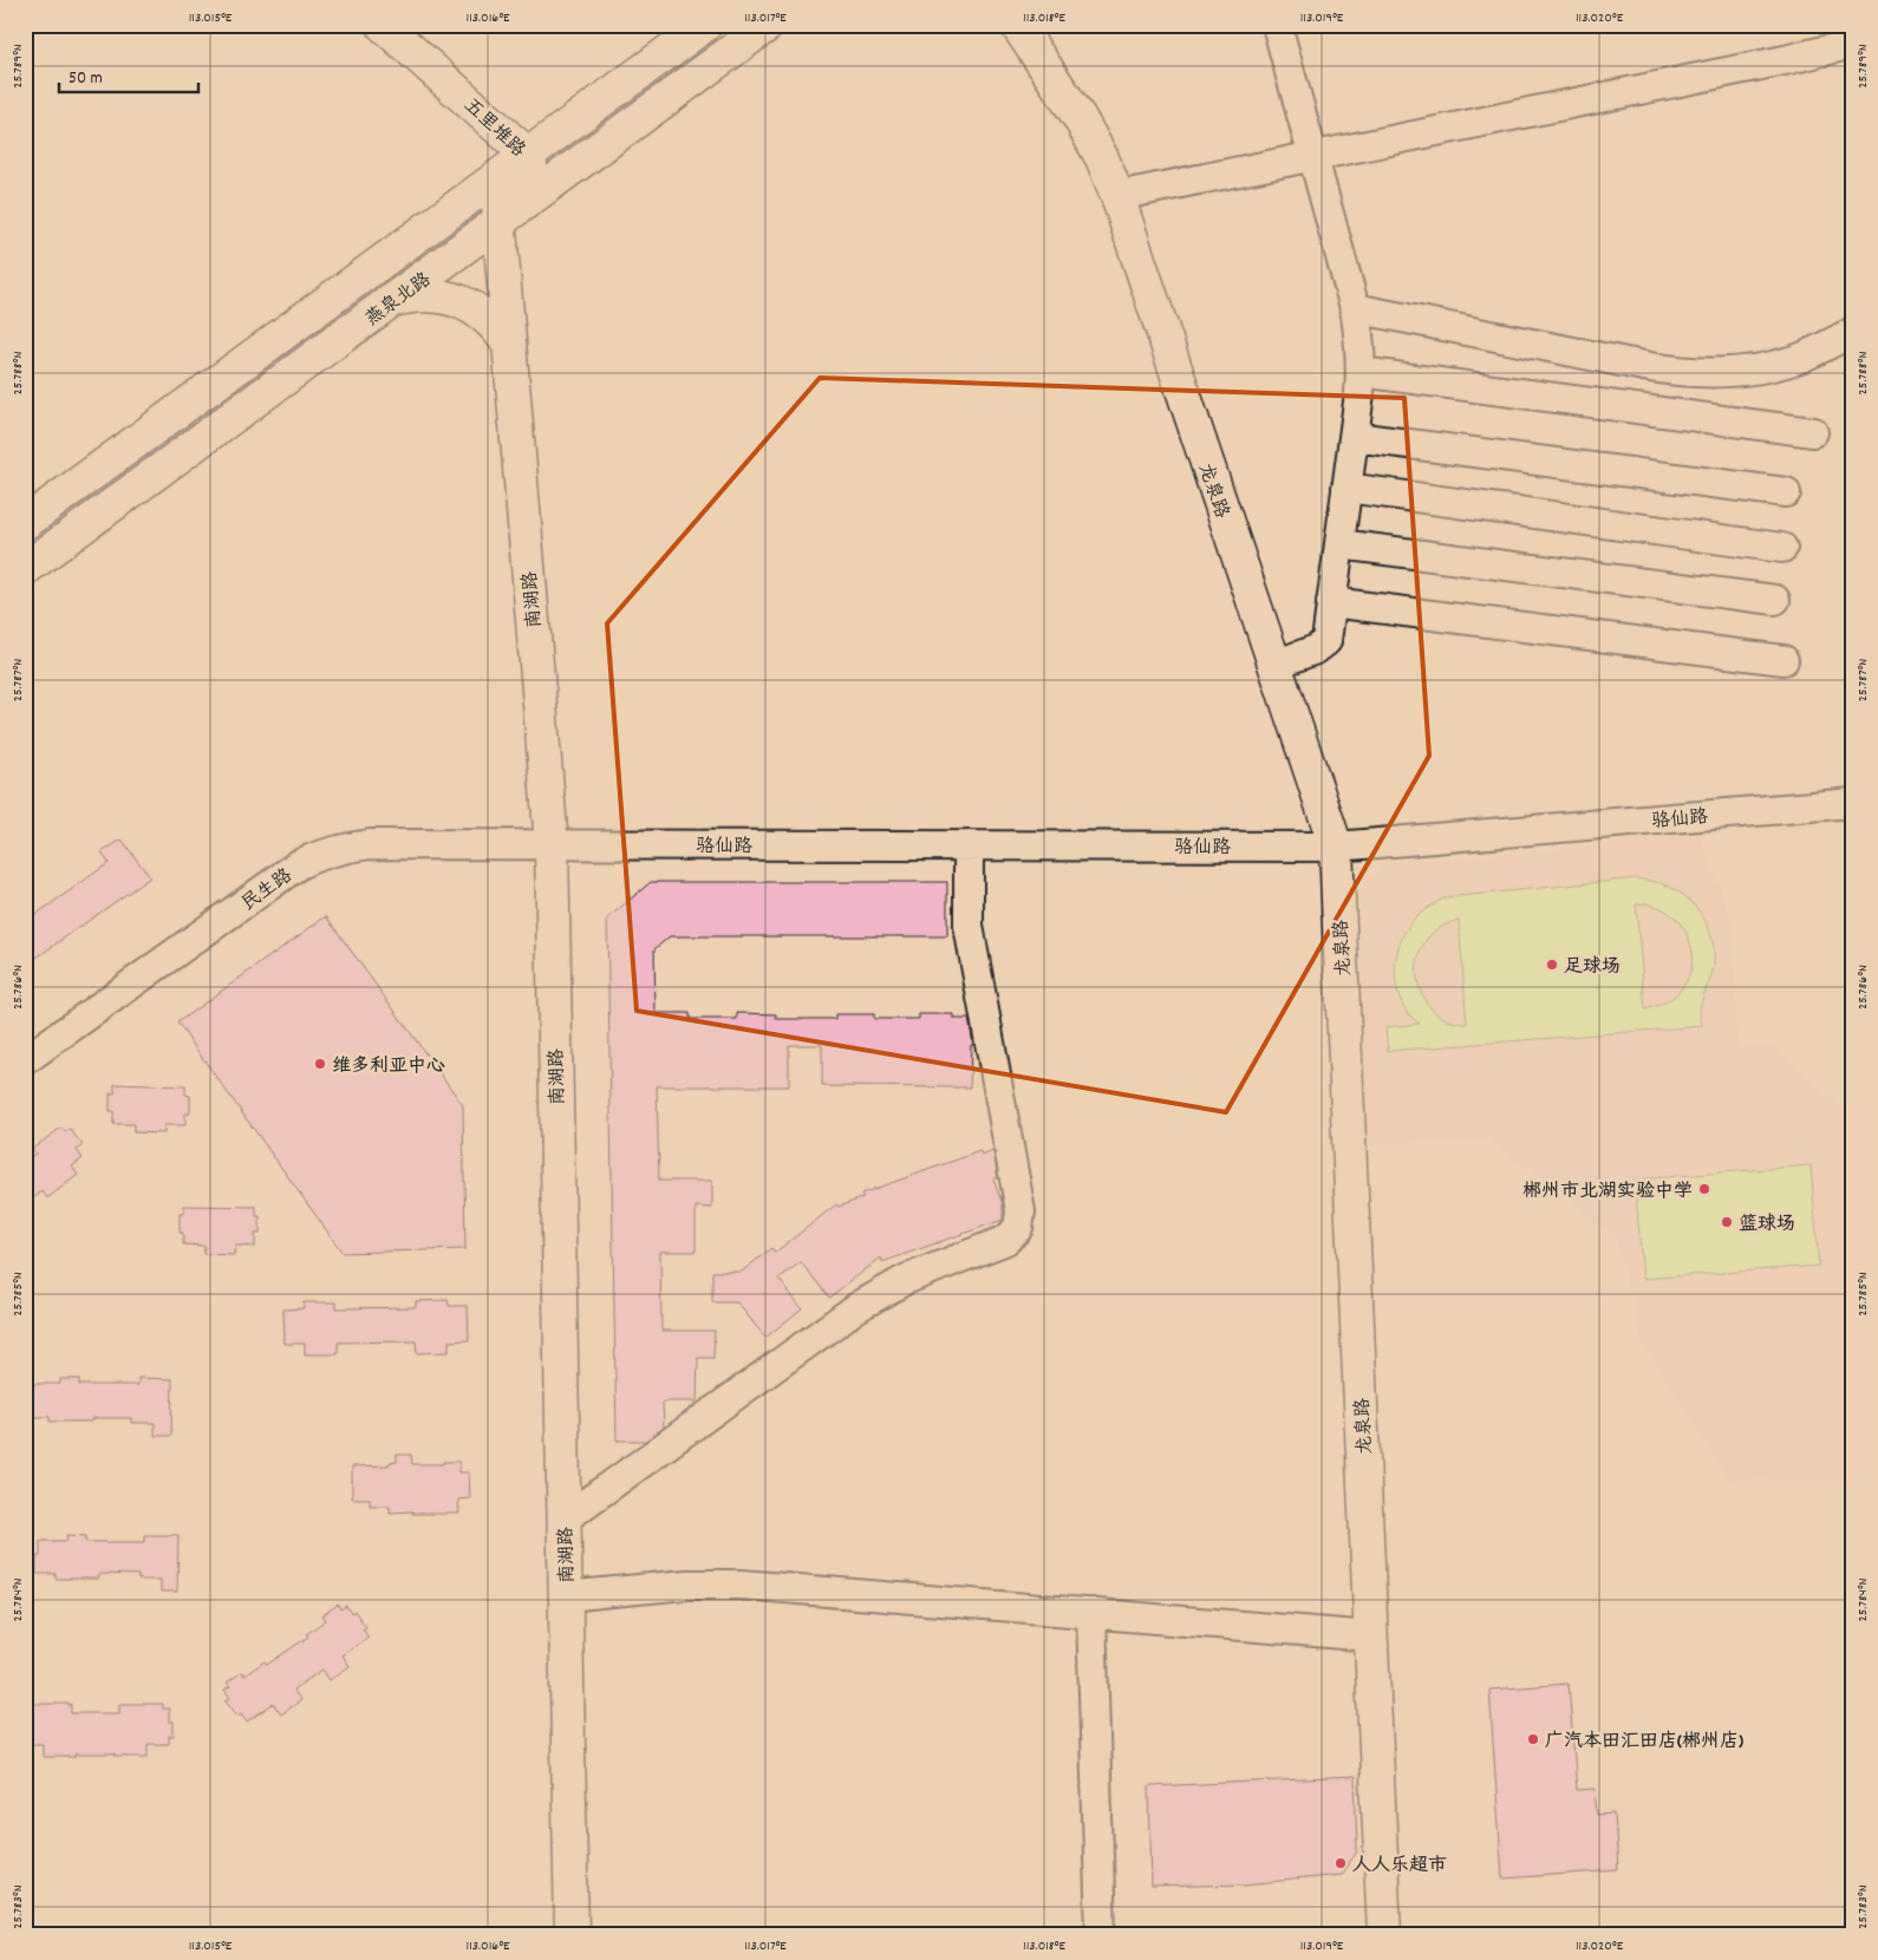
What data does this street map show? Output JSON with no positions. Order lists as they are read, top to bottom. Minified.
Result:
{"streets":{"main road":["五里堆路","燕泉北路","龙泉路","南湖路"],"street":["骆仙路","民生路"]},"crossings":[["五里堆路","燕泉北路"],["五里堆路","南湖路"],["燕泉北路","南湖路"],["龙泉路","骆仙路"],["南湖路","骆仙路"],["南湖路","民生路"],["骆仙路","民生路"]],"places":["足球场","维多利亚中心","郴州市北湖实验中学","篮球场","广汽本田汇田店(郴州店)","人人乐超市"],"scale_bar":"50 m","coordinates":["113.015°E","113.016°E","113.017°E","113.018°E","113.019°E","113.020°E","25.789°N","25.788°N","25.787°N","25.786°N","25.785°N","25.784°N","25.783°N"]}
